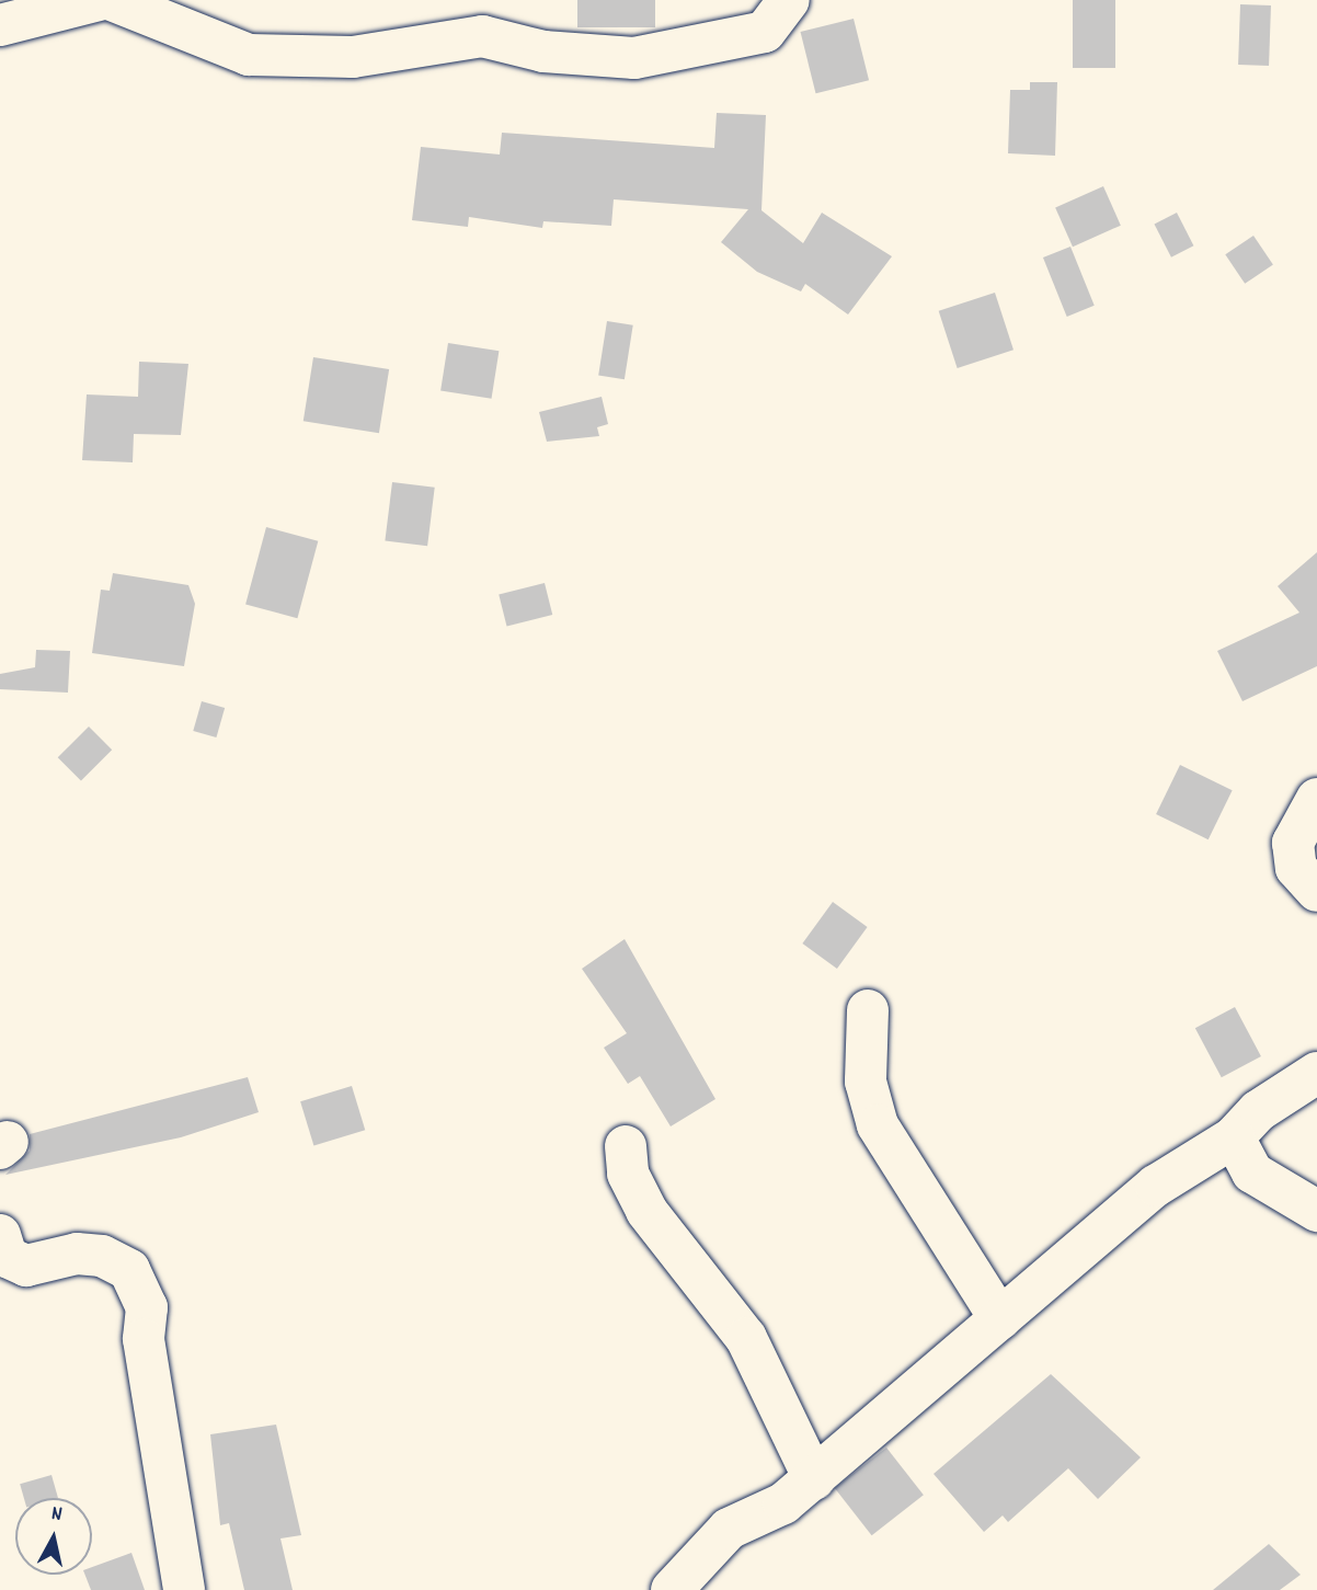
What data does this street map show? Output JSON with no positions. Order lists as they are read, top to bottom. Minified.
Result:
{"north":"top"}
